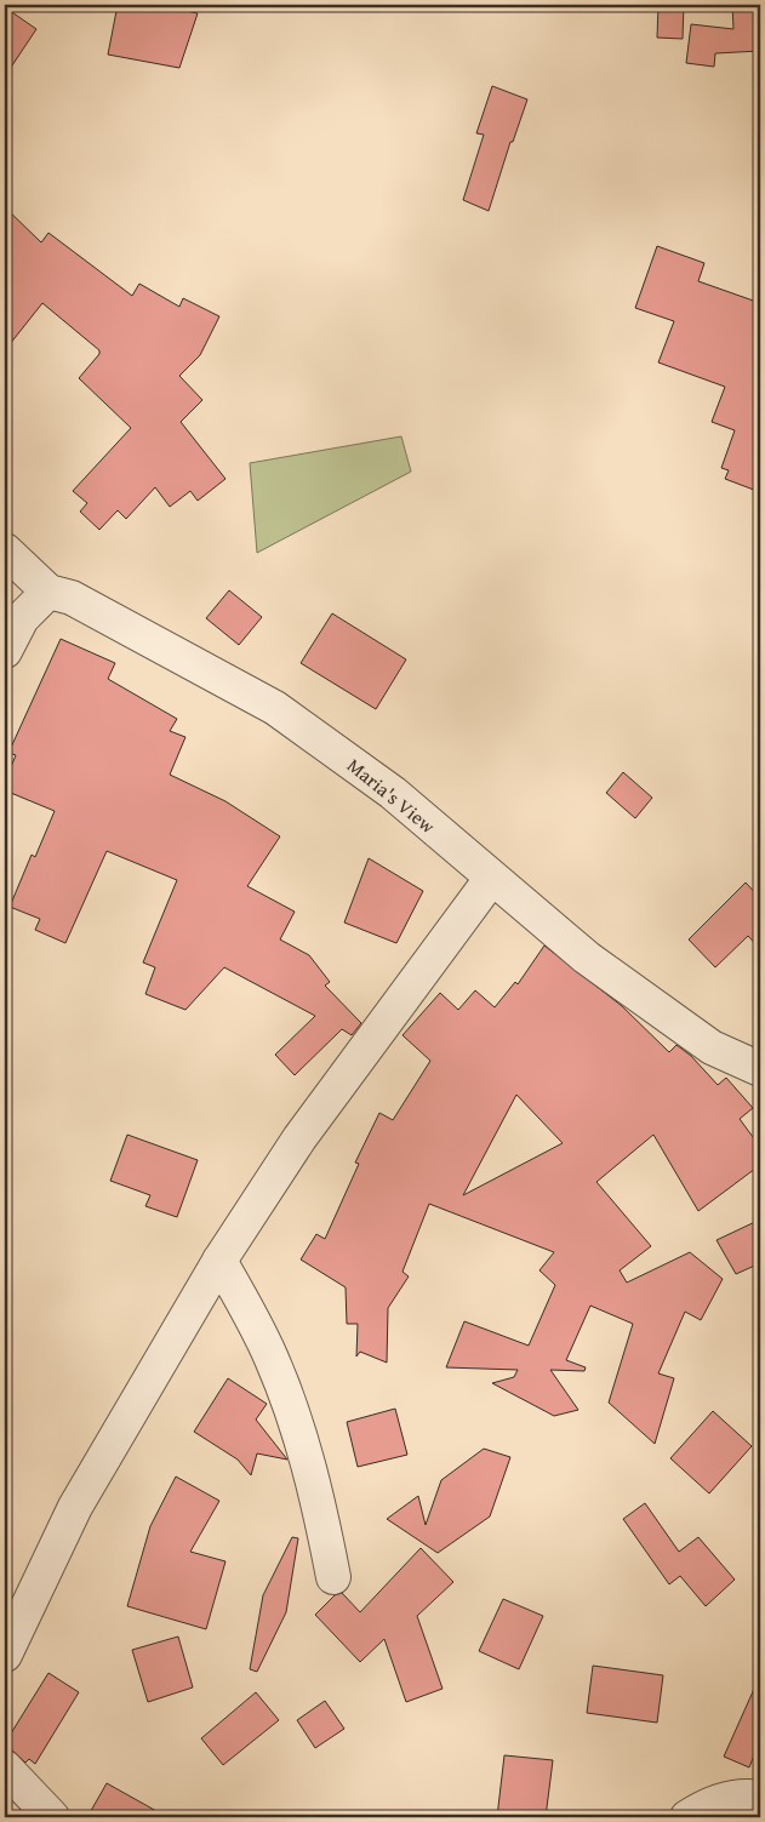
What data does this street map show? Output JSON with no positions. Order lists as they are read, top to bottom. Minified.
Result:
{"streets":{"street":["Maria's View"]}}
